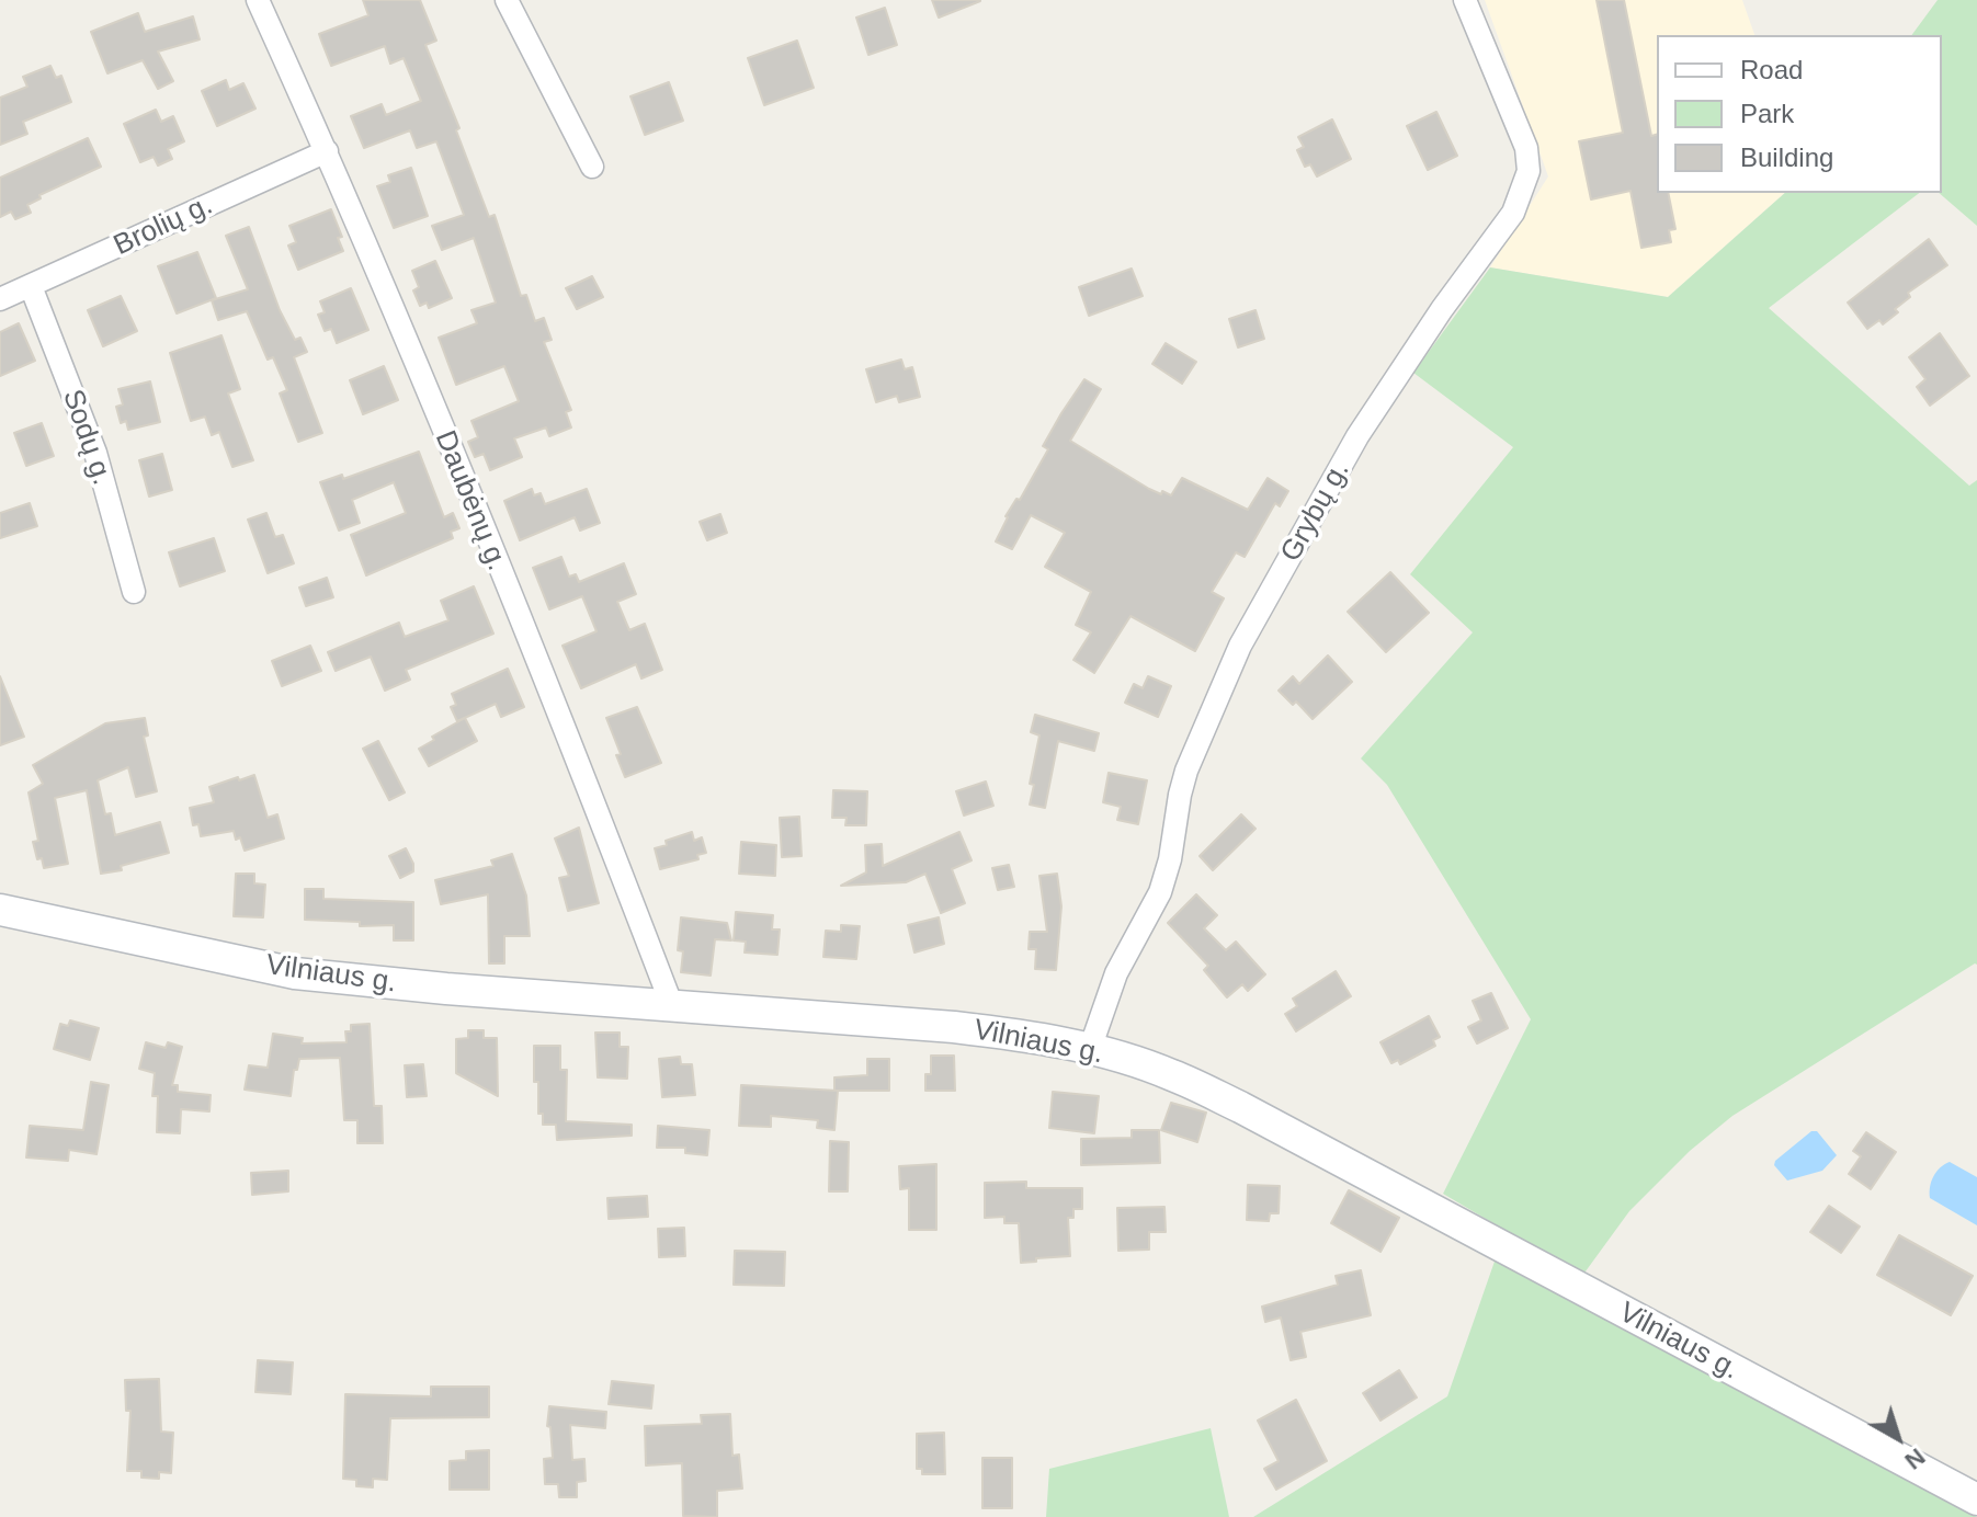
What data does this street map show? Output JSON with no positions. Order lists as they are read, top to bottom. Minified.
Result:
{"streets":{"main road":["Vilniaus g."],"street":["Brolių g.","Sodų g.","Daubėnų g.","Grybų g."]},"crossings":[["Brolių g.","Sodų g."],["Brolių g.","Daubėnų g."],["Daubėnų g.","Vilniaus g."],["Grybų g.","Vilniaus g."]],"legend":["Road","Park","Building"],"north":"bottom right"}
